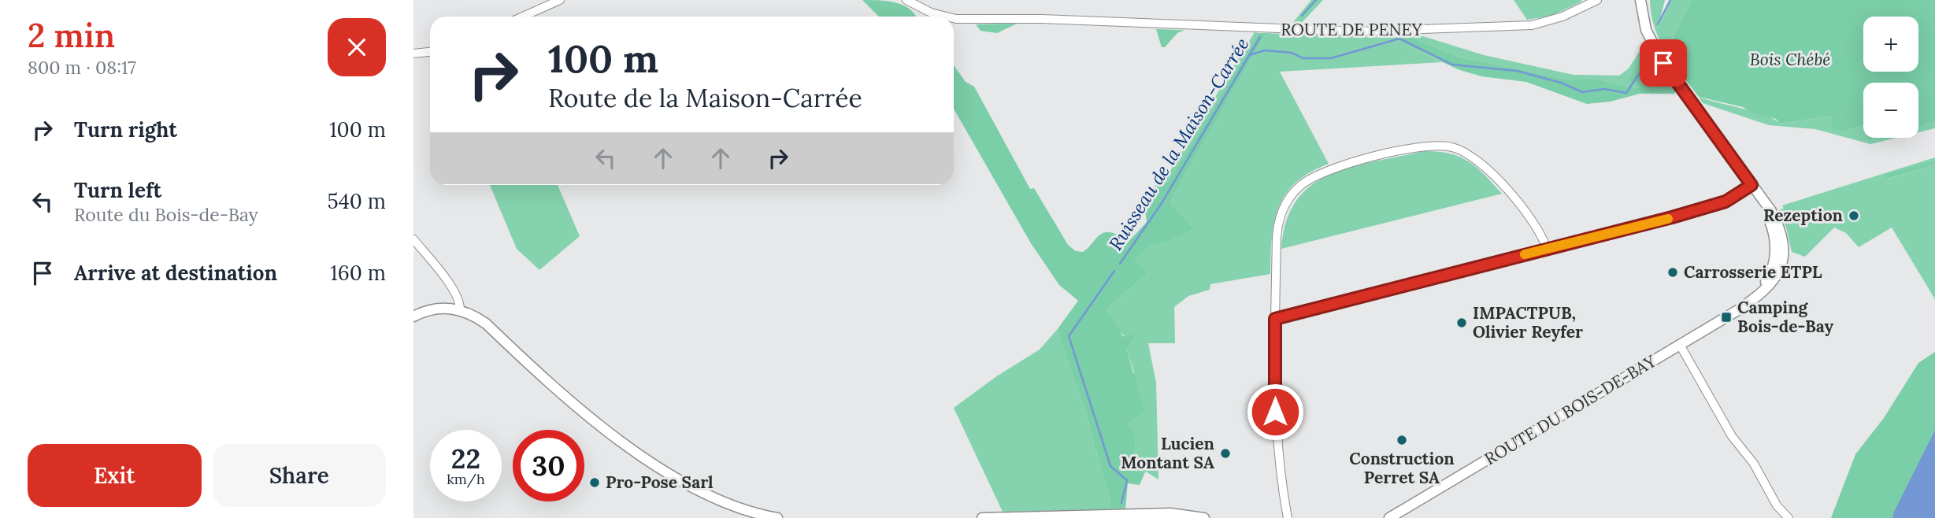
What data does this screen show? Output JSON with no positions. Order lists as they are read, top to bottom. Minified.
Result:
{"streets":{"main road":["ROUTE DU BOIS-DE-BAY"],"street":["ROUTE DE PENEY"]},"water":["Ruisseau de la Maison-Carrée"],"parks":["Bois Chébé"],"places":{"other":["Rezeption","Carrosserie ETPL","IMPACTPUB, Olivier Reyfer","Construction Perret SA","Lucien Montant SA","Pro-Pose Sarl"],"transit":["Camping Bois-de-Bay"]},"page":{"heading":["2 min","800 m · 08:17"],"map_buttons":["+","−"],"turn":["100 m","Route de la Maison-Carrée"],"list":[{"name":"Turn right","value":"100 m"},{"name":"Turn left","note":"Route du Bois-de-Bay","value":"540 m"},{"name":"Arrive at destination","value":"160 m"}],"speed":"22 km/h","limit":"30","buttons":["Exit","Share"]}}
